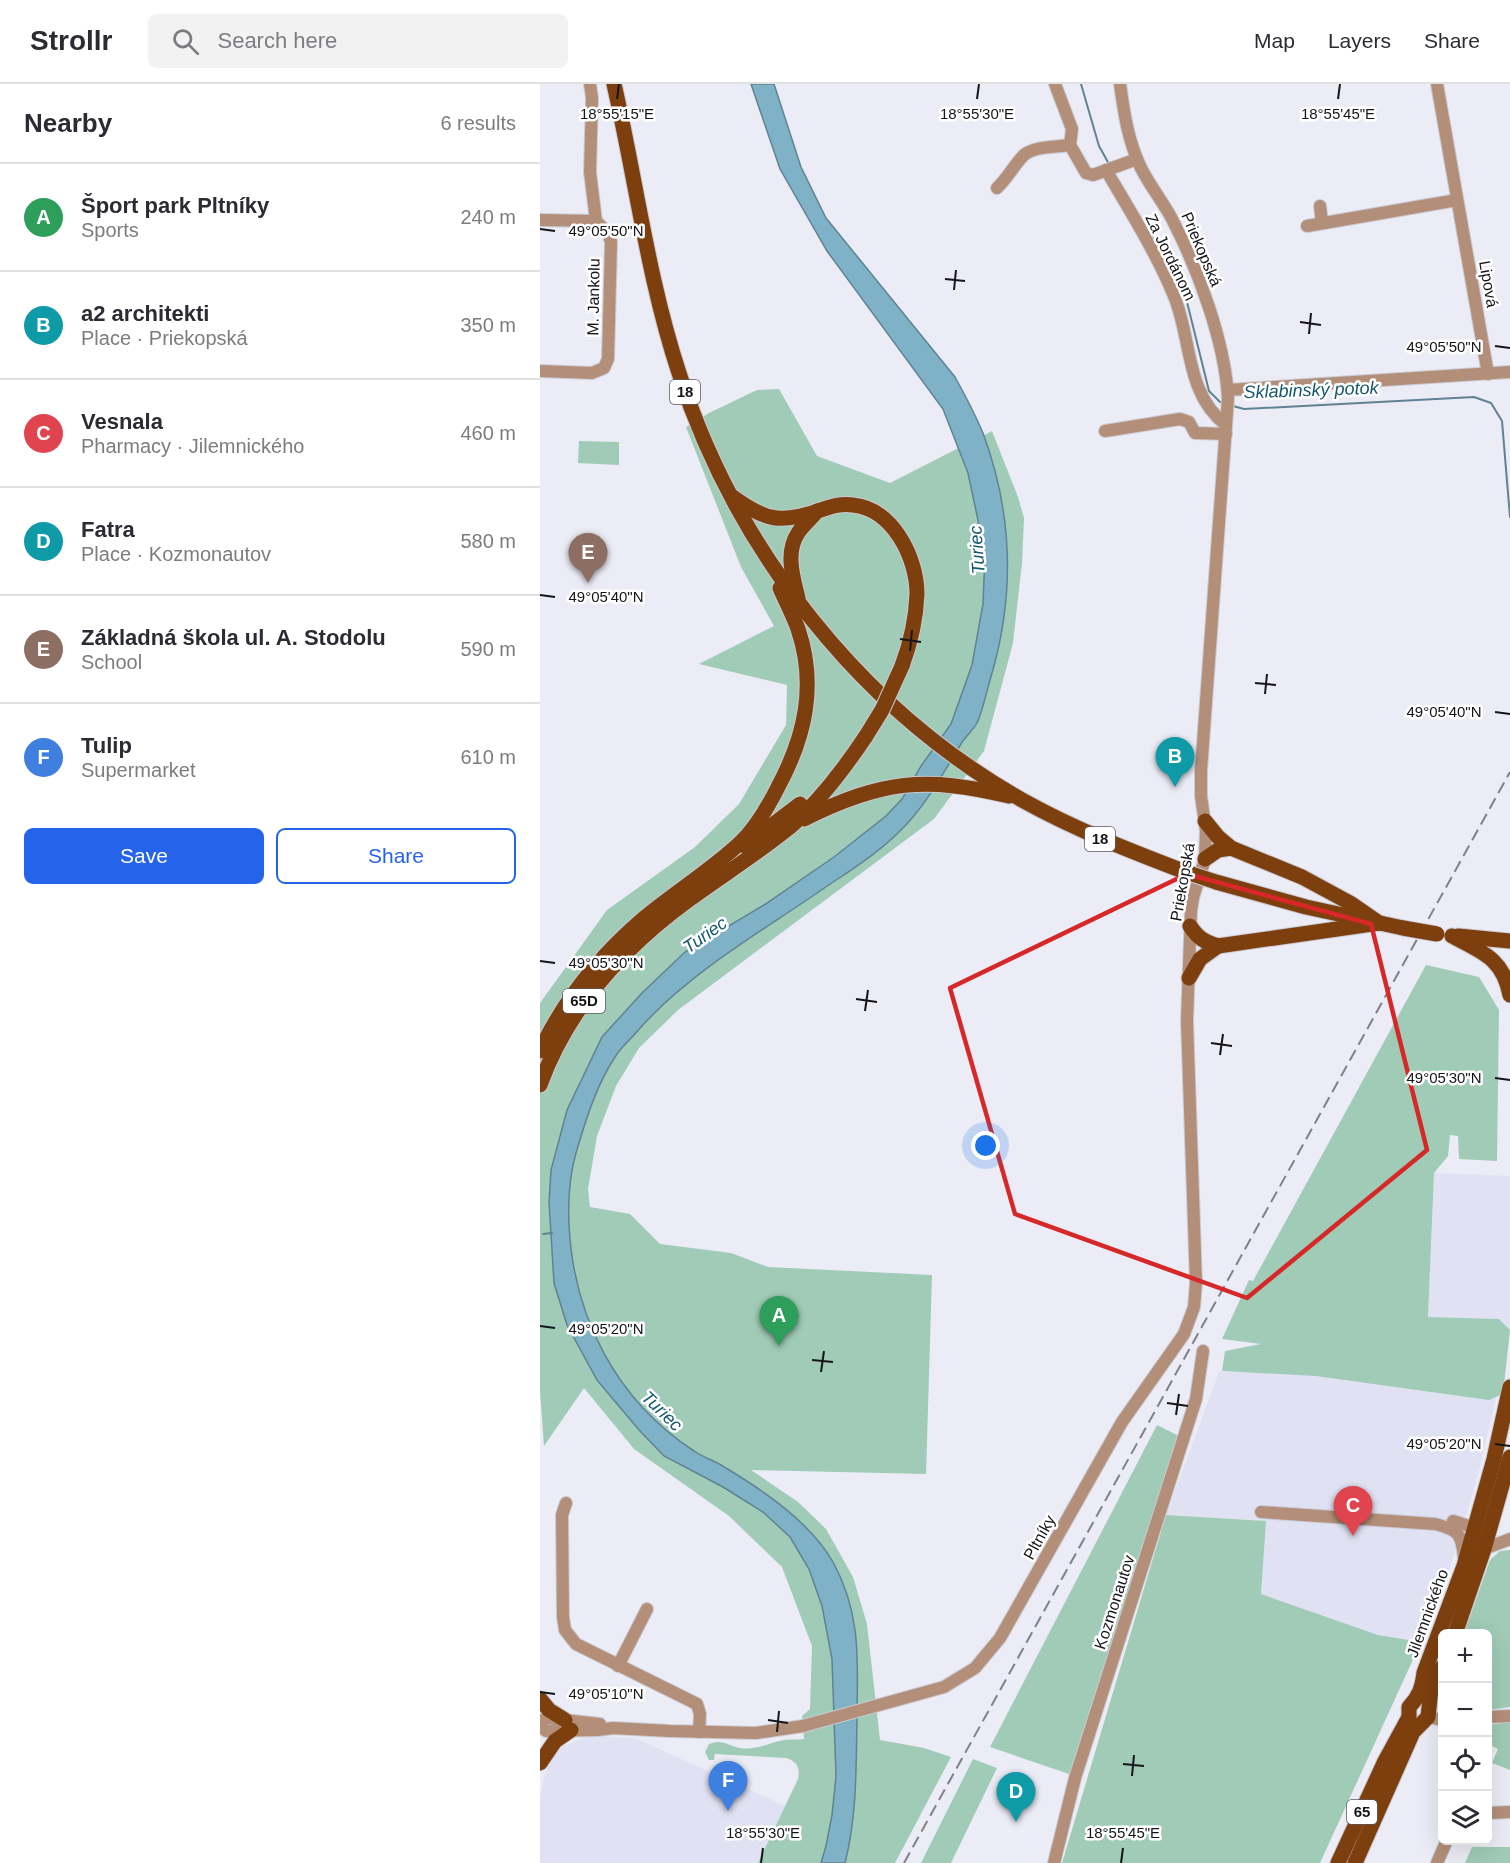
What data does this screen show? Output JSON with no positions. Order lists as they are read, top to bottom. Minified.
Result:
{"streets":{"main road":["18","65D","Jilemnického","65"],"street":["Priekopská","Za Jordánom","Lipová","M. Jankolu","Pltníky","Kozmonautov"]},"crossings":[["Priekopská","Za Jordánom"],["Priekopská","Pltníky"]],"water":["Sklabinský potok","Turiec"],"page":{"header":"Strollr","search":"Search here","nav":["Map","Layers","Share"],"heading":["Nearby","6 results"],"list":[{"mark":"A","name":"Šport park Pltníky","note":"Sports","value":"240 m"},{"mark":"B","name":"a2 architekti","note":"Place · Priekopská","value":"350 m"},{"mark":"C","name":"Vesnala","note":"Pharmacy · Jilemnického","value":"460 m"},{"mark":"D","name":"Fatra","note":"Place · Kozmonautov","value":"580 m"},{"mark":"E","name":"Základná škola ul. A. Stodolu","note":"School","value":"590 m"},{"mark":"F","name":"Tulip","note":"Supermarket","value":"610 m"}],"pins":["E","B","A","C","F","D"],"buttons":["Save","Share"],"map_buttons":["+","−"]},"coordinates":["18°55'15\"E","18°55'30\"E","18°55'45\"E","49°05'50\"N","49°05'40\"N","49°05'30\"N","49°05'20\"N","49°05'10\"N"]}
